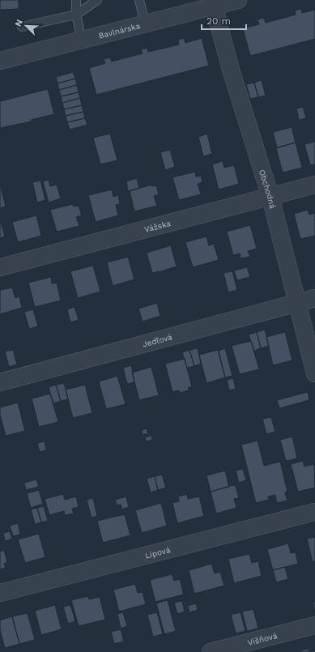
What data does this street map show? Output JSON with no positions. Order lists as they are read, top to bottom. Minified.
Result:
{"streets":{"street":["Bavlnárska","Obchodná","Vážska","Jedľová","Lipová","Višňová"]},"crossings":[["Bavlnárska","Obchodná"],["Obchodná","Vážska"],["Obchodná","Jedľová"]],"scale_bar":"20 m","north":"top left"}
